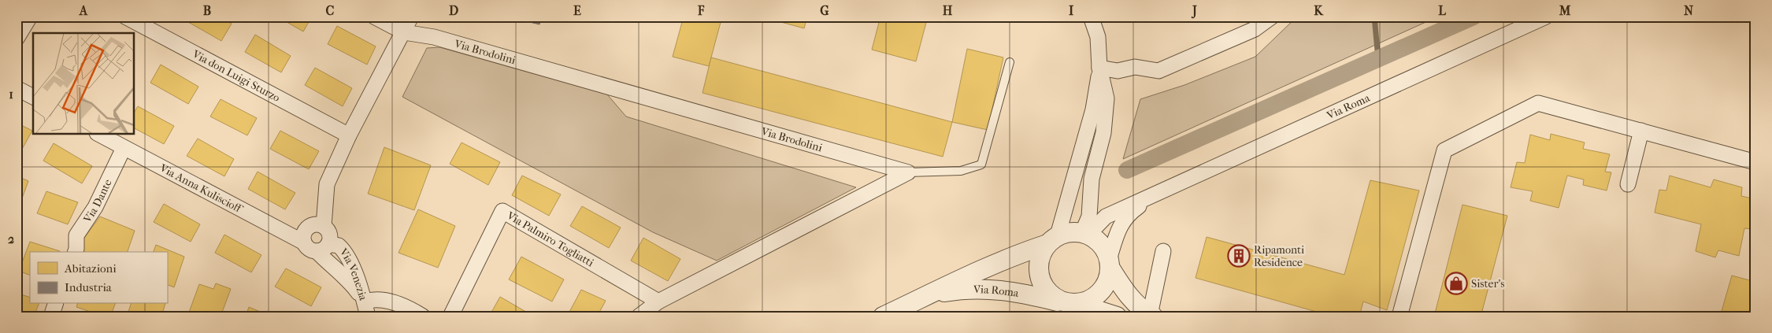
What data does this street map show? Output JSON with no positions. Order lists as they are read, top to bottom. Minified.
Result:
{"streets":{"street":["Via Brodolini","Via don Luigi Sturzo","Via Roma","Via Anna Kuliscioff","Via Dante","Via Palmiro Togliatti","Via Venezia"]},"crossings":[["Via Anna Kuliscioff","Via Dante"],["Via Anna Kuliscioff","Via Venezia"]],"places":{"building":["Ripamonti Residence"],"shop":["Sister's"]},"legend":["Abitazioni","Industria"],"grid":{"columns":["A","B","C","D","E","F","G","H","I","J","K","L","M","N"],"rows":["1","2"]}}
